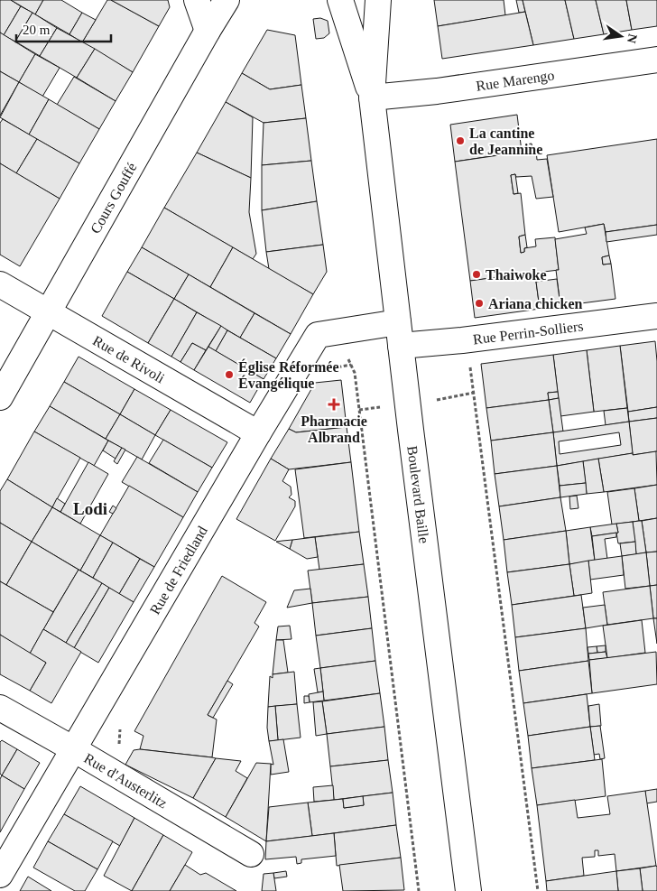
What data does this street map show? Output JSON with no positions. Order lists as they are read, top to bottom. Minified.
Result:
{"streets":{"street":["Rue Marengo","Cours Gouffé","Rue Perrin-Solliers","Rue de Rivoli","Boulevard Baille","Rue de Friedland","Rue d'Austerlitz"]},"crossings":[["Rue Marengo","Boulevard Baille"],["Cours Gouffé","Rue de Rivoli"],["Rue Perrin-Solliers","Boulevard Baille"],["Rue Perrin-Solliers","Rue de Friedland"],["Rue de Rivoli","Rue de Friedland"],["Boulevard Baille","Rue de Friedland"],["Rue de Friedland","Rue d'Austerlitz"]],"districts":["Lodi"],"places":{"other":["La cantine de Jeannine","Thaiwoke","Ariana chicken","Église Réformée Évangélique"],"health":["Pharmacie Albrand"]},"scale_bar":"20 m","north":"right"}
